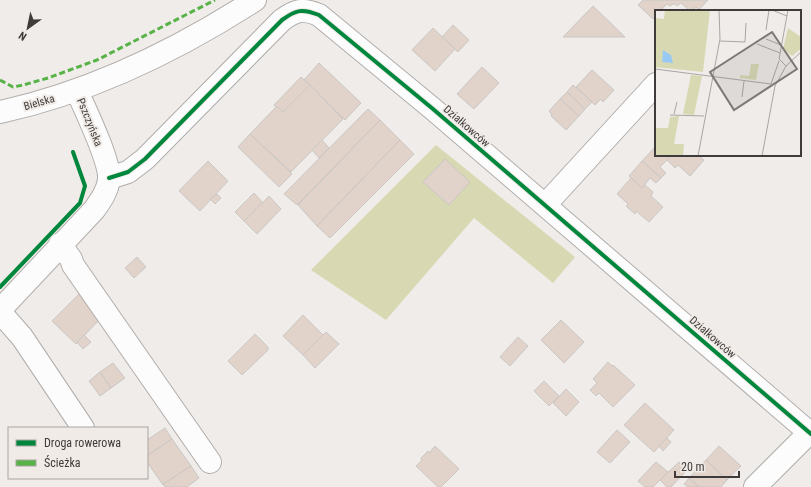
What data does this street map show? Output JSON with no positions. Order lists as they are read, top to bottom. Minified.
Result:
{"streets":{"street":["Bielska","Pszczyńska","Działkowców"]},"crossings":[["Bielska","Pszczyńska"],["Pszczyńska","Działkowców"]],"legend":["Droga rowerowa","Ścieżka"],"scale_bar":"20 m","north":"bottom left"}
